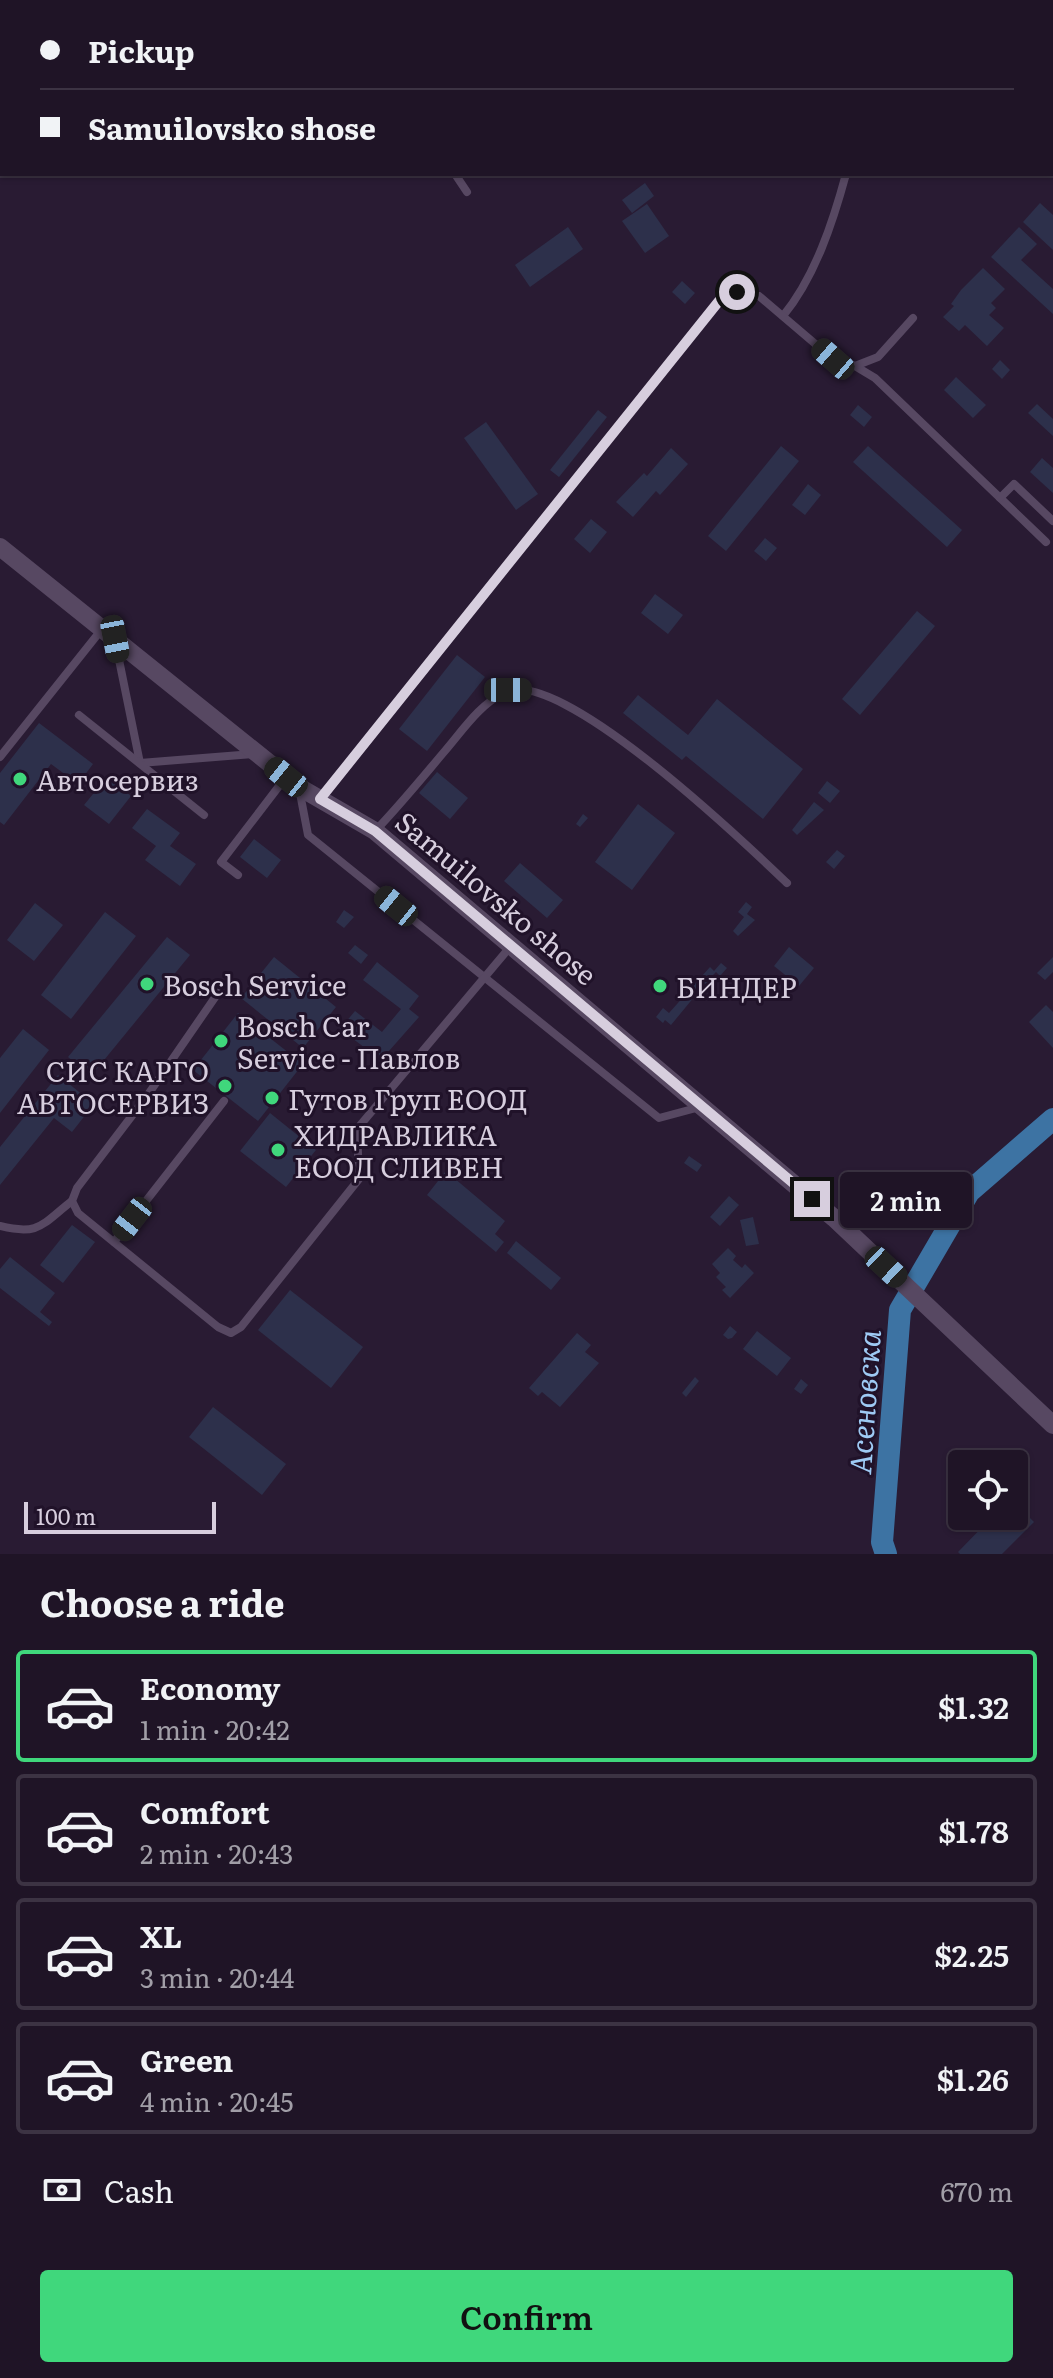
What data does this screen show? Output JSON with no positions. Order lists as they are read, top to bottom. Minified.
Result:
{"streets":{"street":["Samuilovsko shose"]},"water":["Асеновска"],"places":["Автосервиз","Bosch Service","БИНДЕР","Bosch Car Service - Павлов","СИС КАРГО АВТОСЕРВИЗ","Гутов Груп ЕООД","ХИДРАВЛИКА ЕООД СЛИВЕН"],"scale_bar":"100 m","page":{"banner":["Pickup","Samuilovsko shose"],"bubble":"2 min","scale":"100 m","heading":"Choose a ride","list":[{"name":"Economy","note":"1 min · 20:42","value":"$1.32"},{"name":"Comfort","note":"2 min · 20:43","value":"$1.78"},{"name":"XL","note":"3 min · 20:44","value":"$2.25"},{"name":"Green","note":"4 min · 20:45","value":"$1.26"}],"pay":["Cash","670 m"],"buttons":"Confirm"}}
